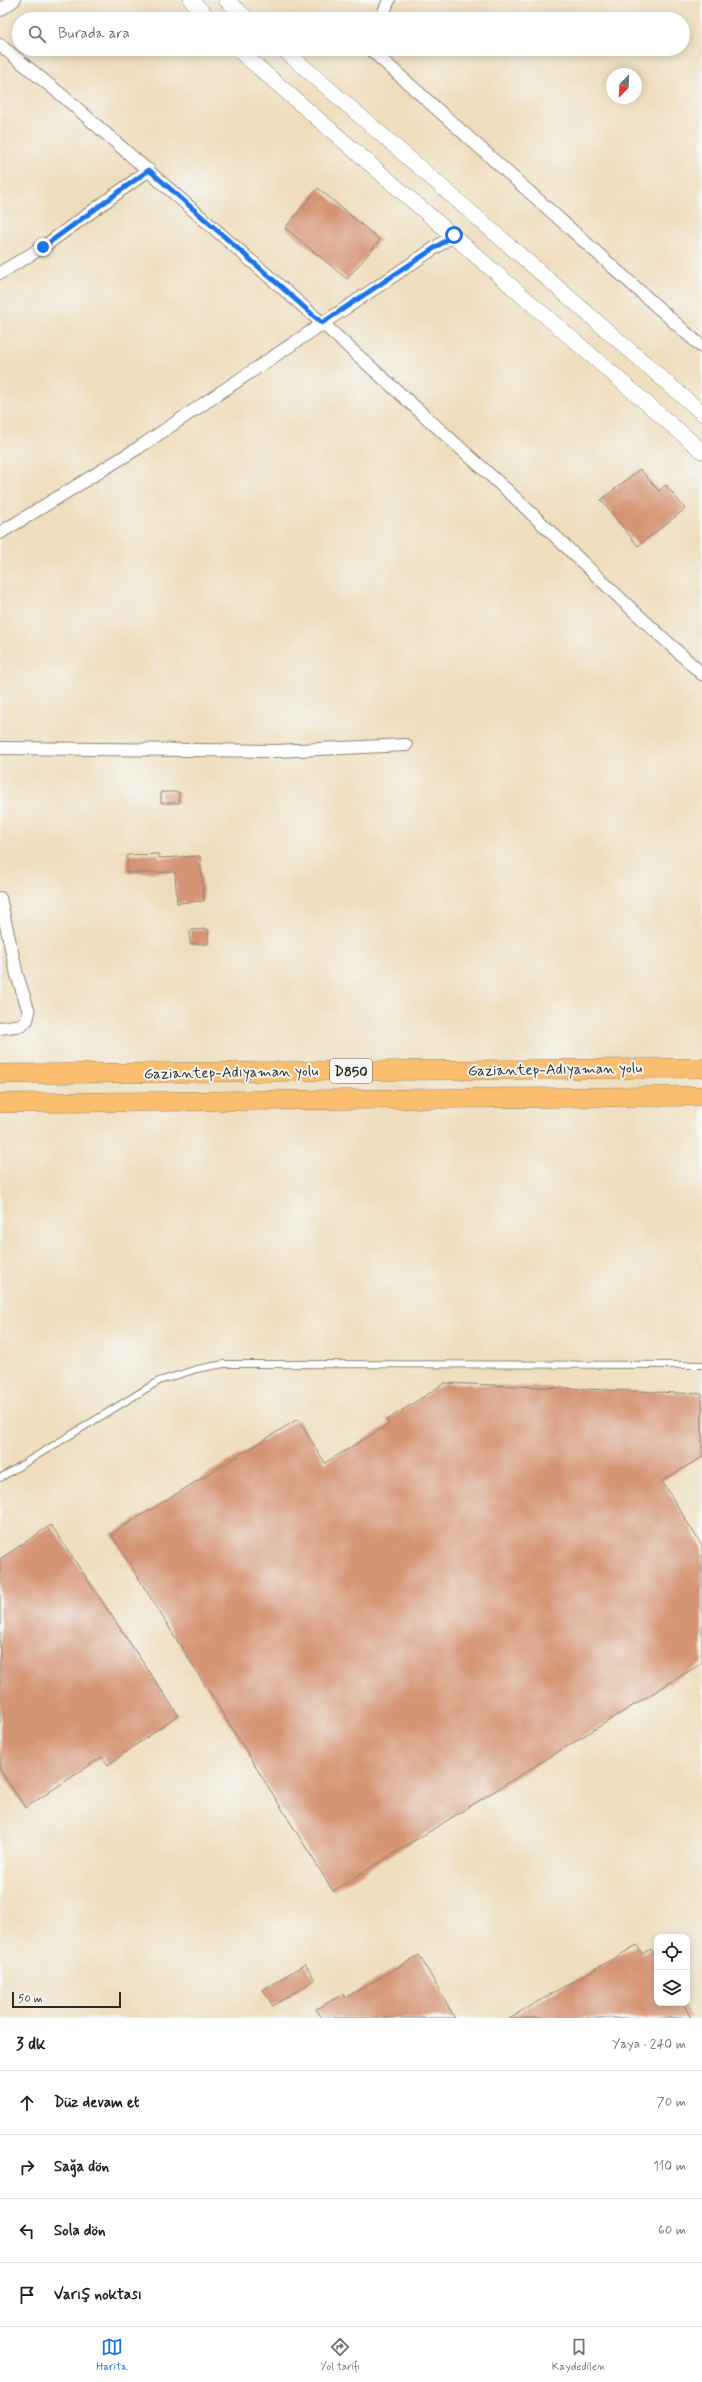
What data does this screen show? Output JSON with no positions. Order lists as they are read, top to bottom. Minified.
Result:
{"streets":{"highway":["Gaziantep-Adıyaman yolu","D850"]},"scale_bar":"50 m","north":"bottom left","page":{"search":"Burada ara","scale":"50 m","heading":["3 dk","Yaya · 240 m"],"list":[["Düz devam et","70 m"],["Sağa dön","110 m"],["Sola dön","60 m"],"Varış noktası"],"nav":["Harita","Yol tarifi","Kaydedilen"]}}
